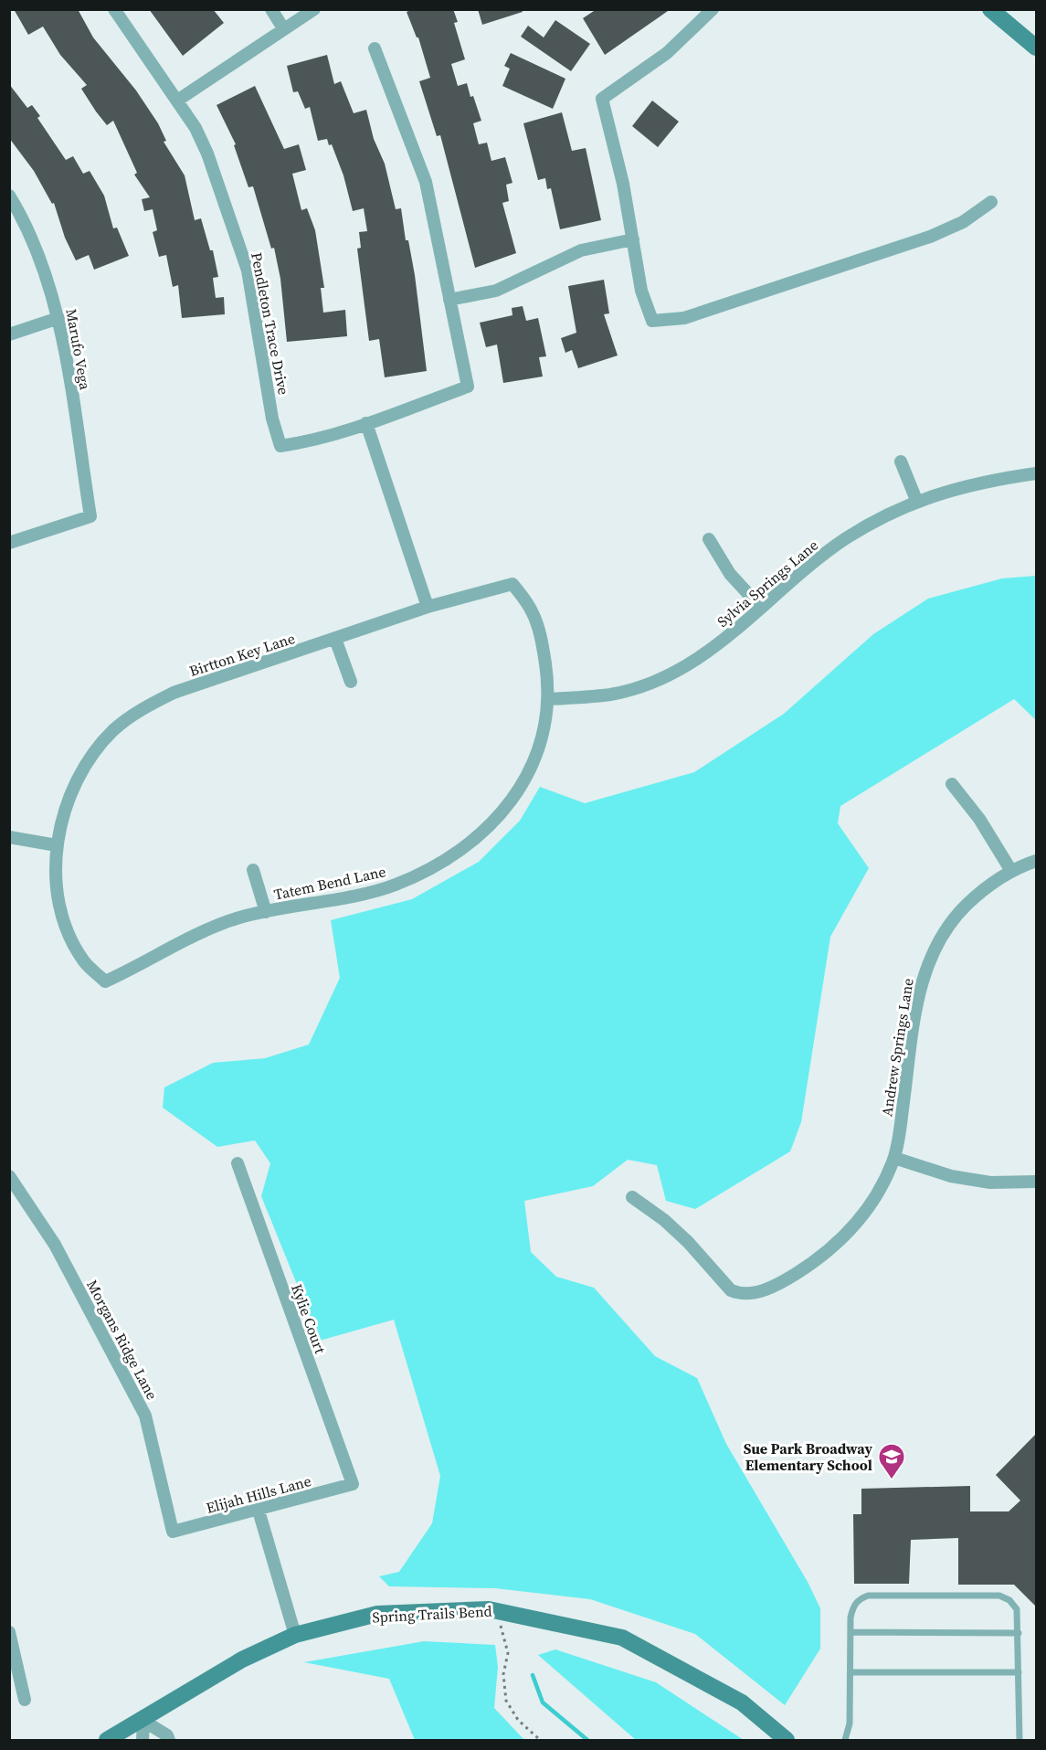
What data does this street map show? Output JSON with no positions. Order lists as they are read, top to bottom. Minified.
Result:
{"streets":{"street":["Pendleton Trace Drive","Marufo Vega","Sylvia Springs Lane","Birtton Key Lane","Tatem Bend Lane","Andrew Springs Lane","Kylie Court","Morgans Ridge Lane","Elijah Hills Lane","Spring Trails Bend"]},"crossings":[["Sylvia Springs Lane","Tatem Bend Lane"],["Birtton Key Lane","Tatem Bend Lane"],["Kylie Court","Elijah Hills Lane"],["Morgans Ridge Lane","Elijah Hills Lane"]],"places":{"school or university":["Sue Park Broadway Elementary School"]}}
